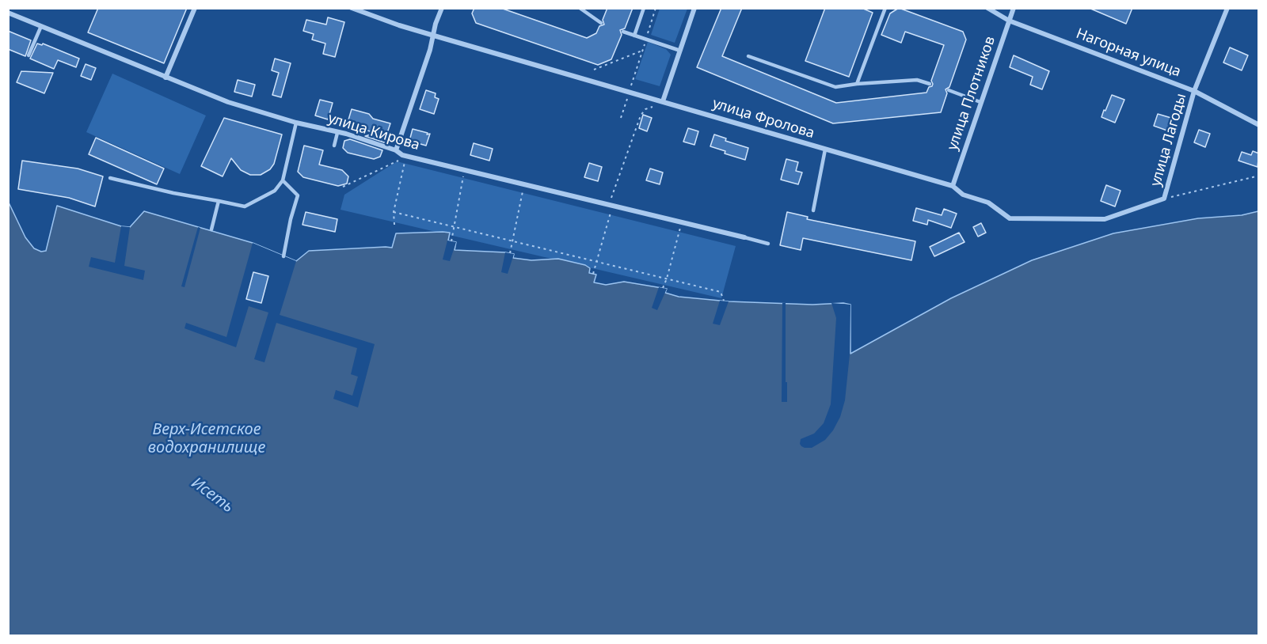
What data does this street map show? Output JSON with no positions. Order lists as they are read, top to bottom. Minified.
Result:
{"streets":{"street":["Нагорная улица","улица Плотников","улица Фролова","улица Кирова","улица Лагоды"]},"crossings":[["Нагорная улица","улица Плотников"],["Нагорная улица","улица Лагоды"],["улица Плотников","улица Фролова"],["улица Фролова","улица Лагоды"]],"water":["Верх-Исетское водохранилище","Исеть"]}
